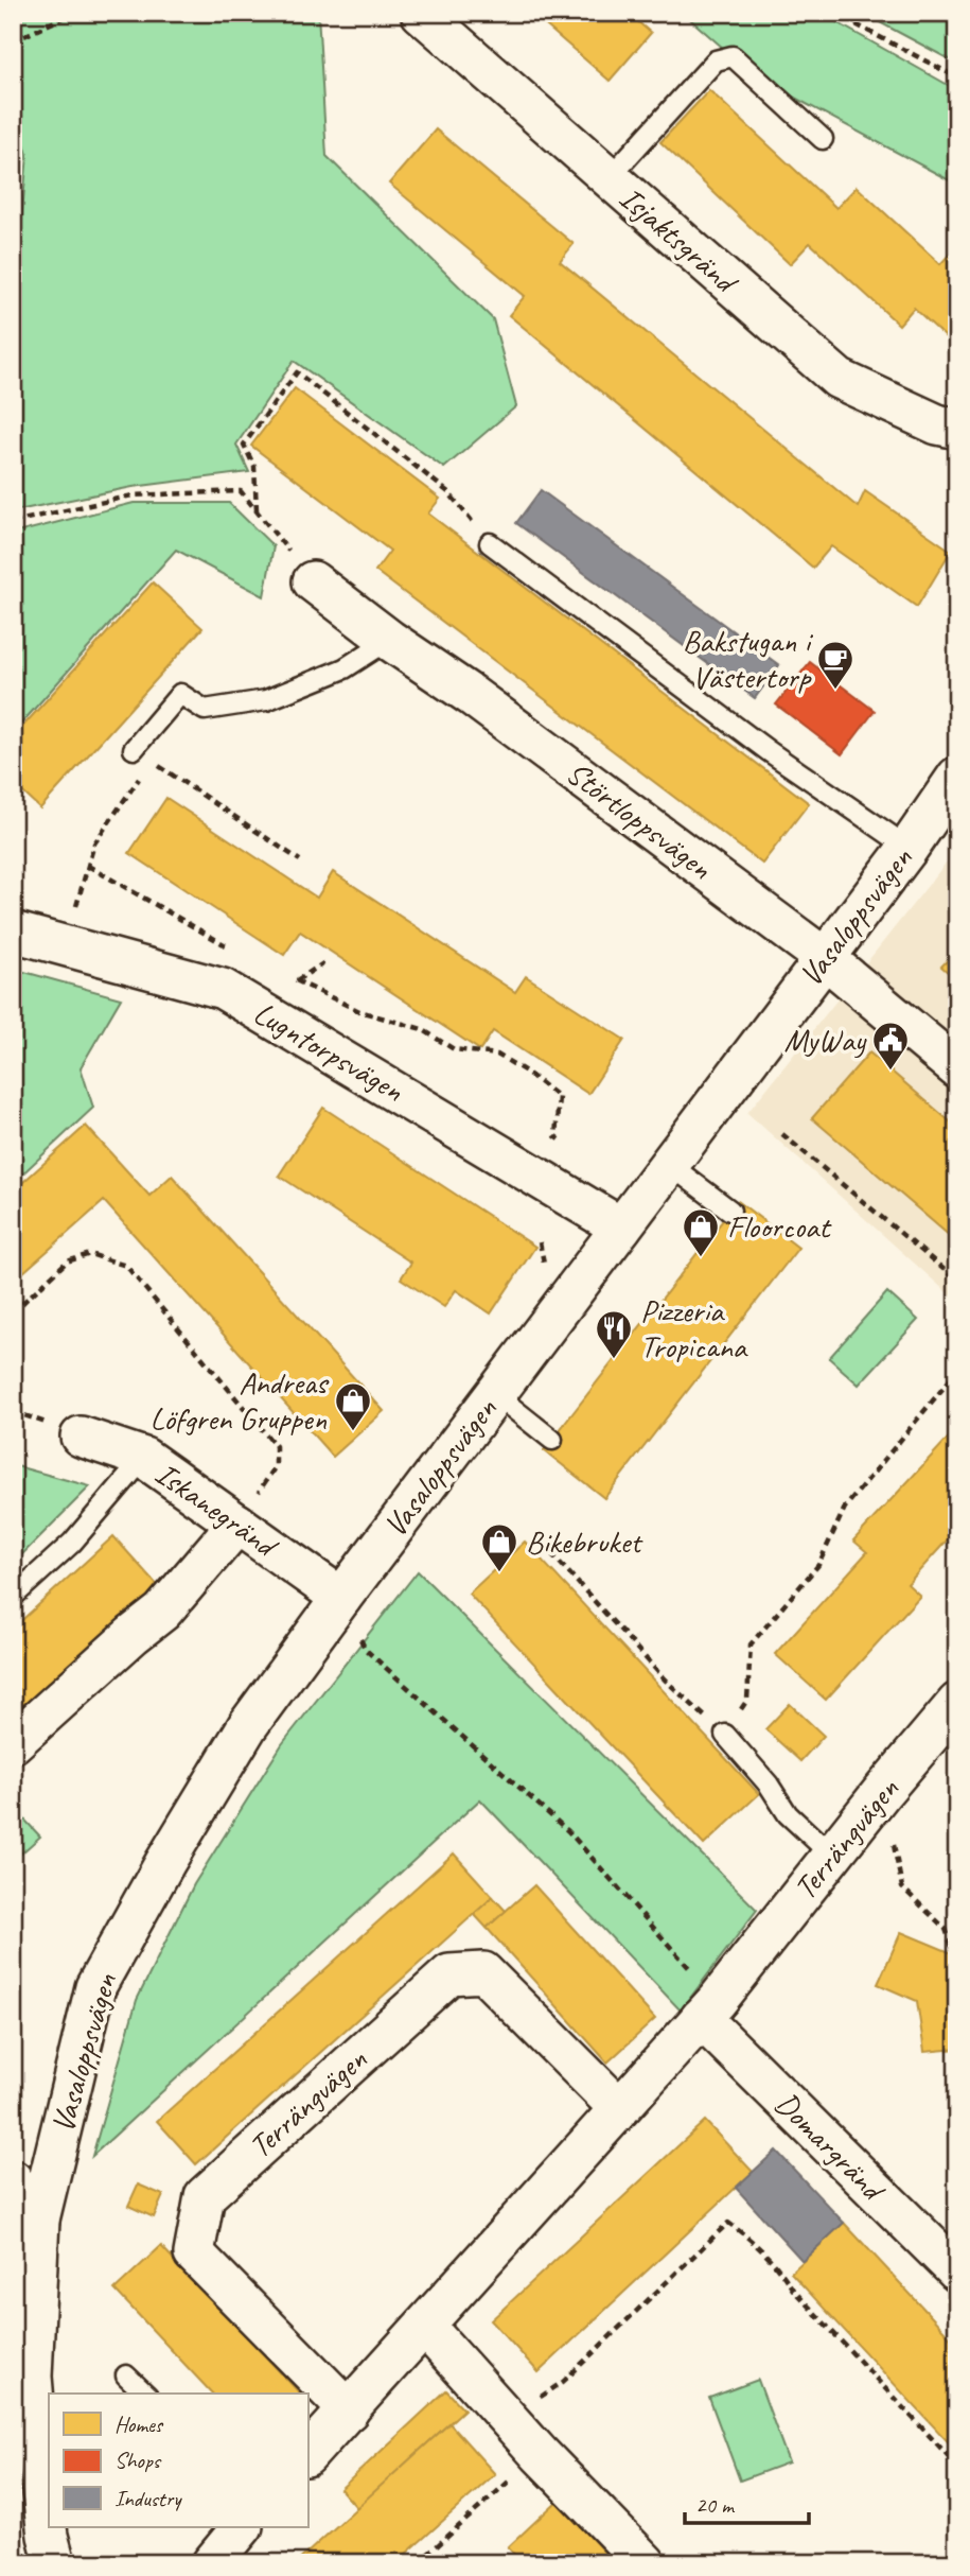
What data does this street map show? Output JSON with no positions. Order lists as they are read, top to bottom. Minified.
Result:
{"streets":{"street":["Isjaktsgränd","Störtloppsvägen","Vasaloppsvägen","Lugntorpsvägen","Iskanegränd","Terrängvägen","Domargränd"]},"crossings":[["Störtloppsvägen","Vasaloppsvägen"],["Vasaloppsvägen","Lugntorpsvägen"],["Vasaloppsvägen","Iskanegränd"],["Terrängvägen","Domargränd"]],"places":{"cafe":["Bakstugan i Västertorp"],"public building":["MyWay"],"shop":["Floorcoat","Andreas Löfgren Gruppen","Bikebruket"],"restaurant":["Pizzeria Tropicana"]},"legend":["Homes","Shops","Industry"],"scale_bar":"20 m"}
